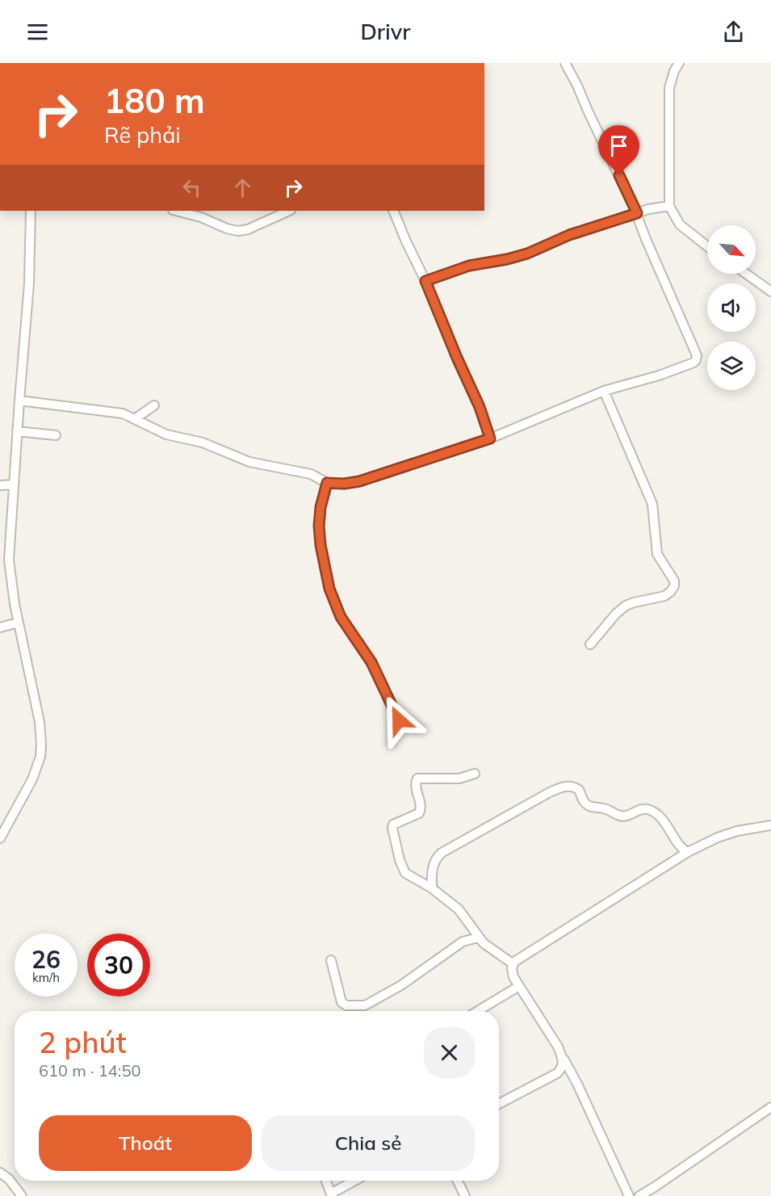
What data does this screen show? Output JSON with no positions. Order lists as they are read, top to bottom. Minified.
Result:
{"north":"bottom right","page":{"header":"Drivr","turn":["180 m","Rẽ phải"],"speed":"26 km/h","limit":"30","heading":["2 phút","610 m · 14:50"],"buttons":["Thoát","Chia sẻ"]}}
